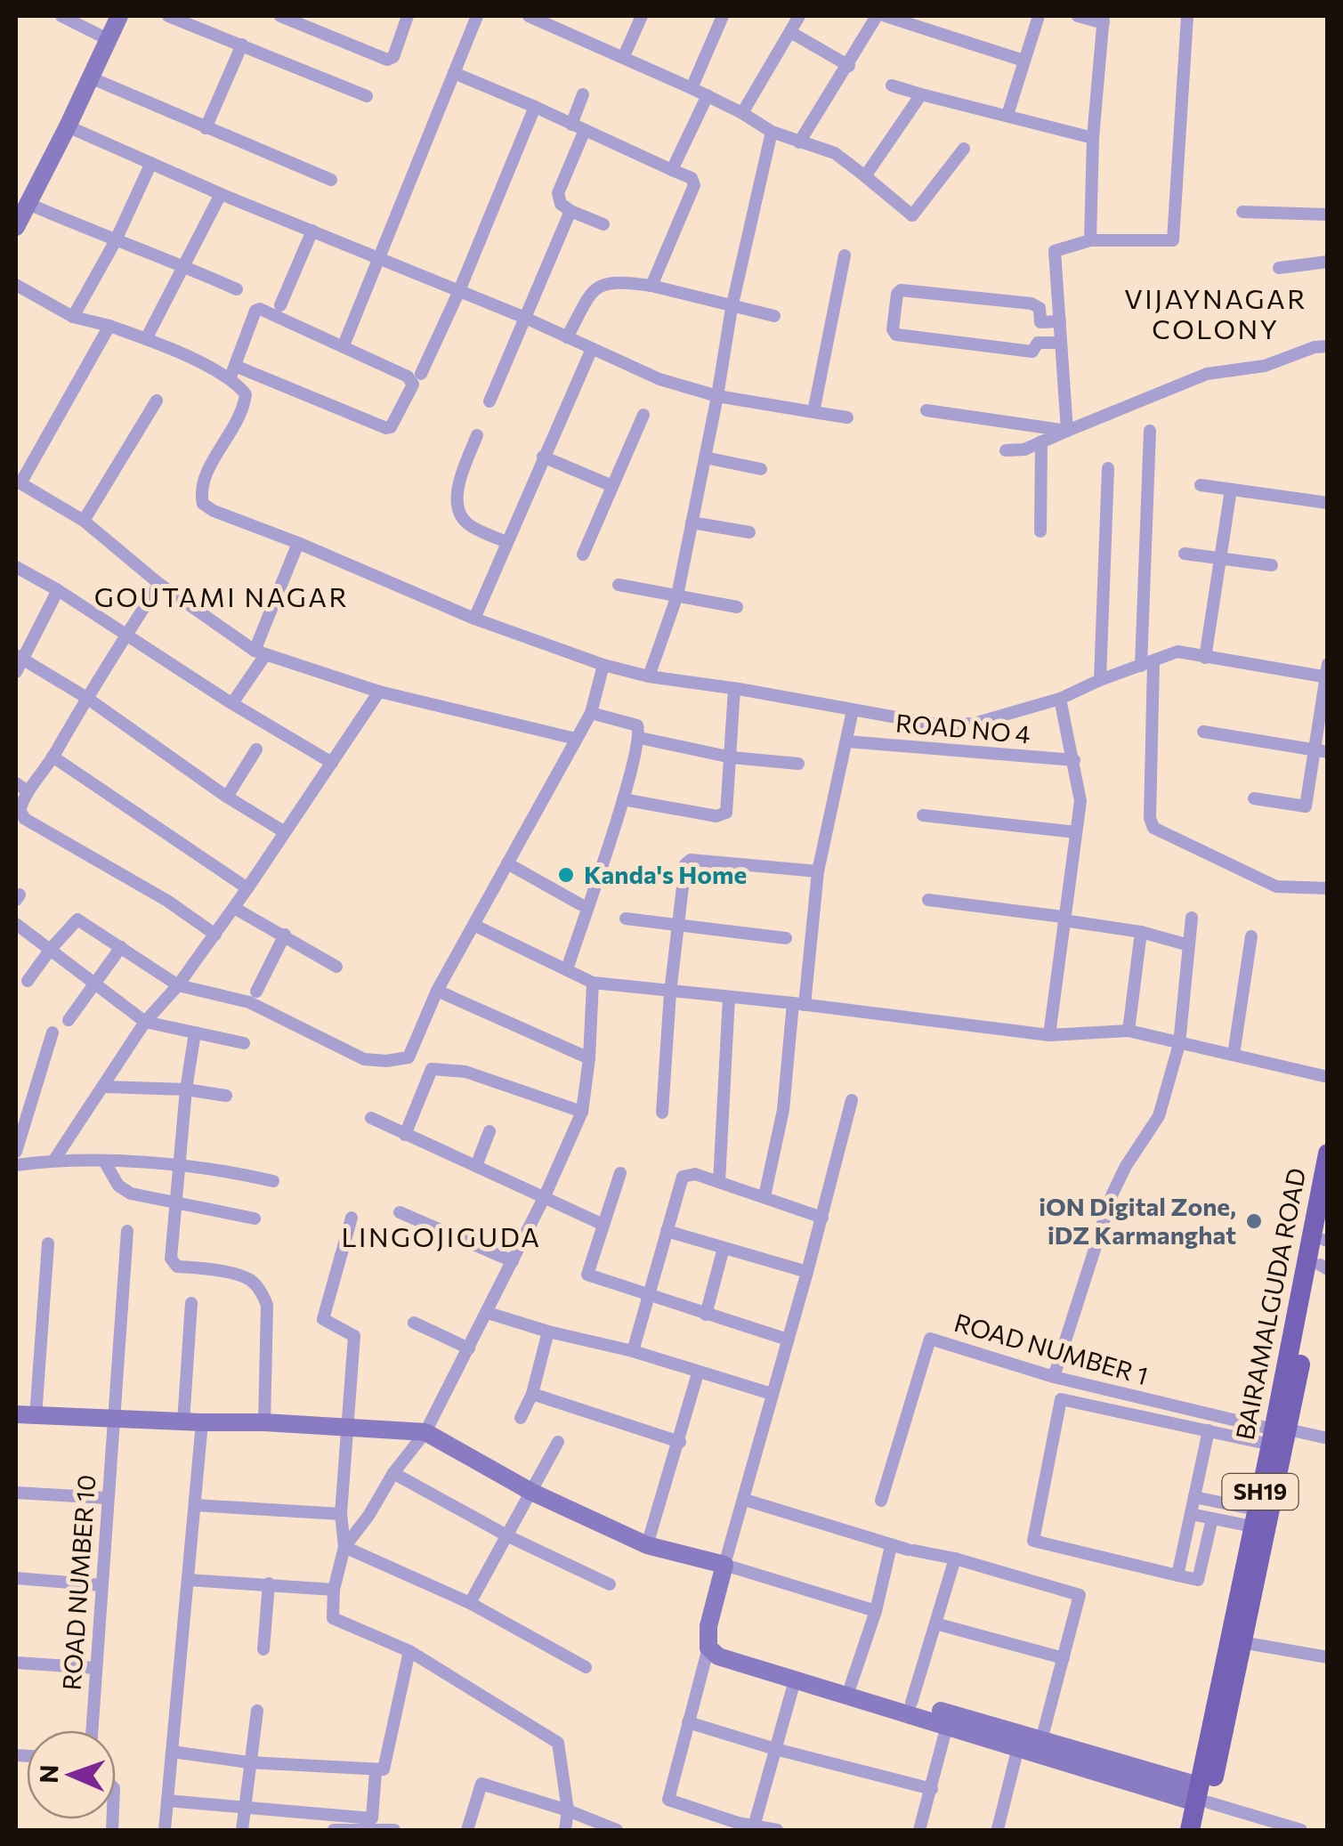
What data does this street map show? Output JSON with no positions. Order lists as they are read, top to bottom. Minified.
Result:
{"streets":{"main road":["BAIRAMALGUDA ROAD","SH19"],"street":["ROAD NO 4","ROAD NUMBER 1","ROAD NUMBER 10"]},"crossings":[["BAIRAMALGUDA ROAD","ROAD NUMBER 1"]],"districts":["VIJAYNAGAR COLONY","GOUTAMI NAGAR","LINGOJIGUDA"],"places":["Kanda's Home","iON Digital Zone, iDZ Karmanghat"],"north":"left"}
